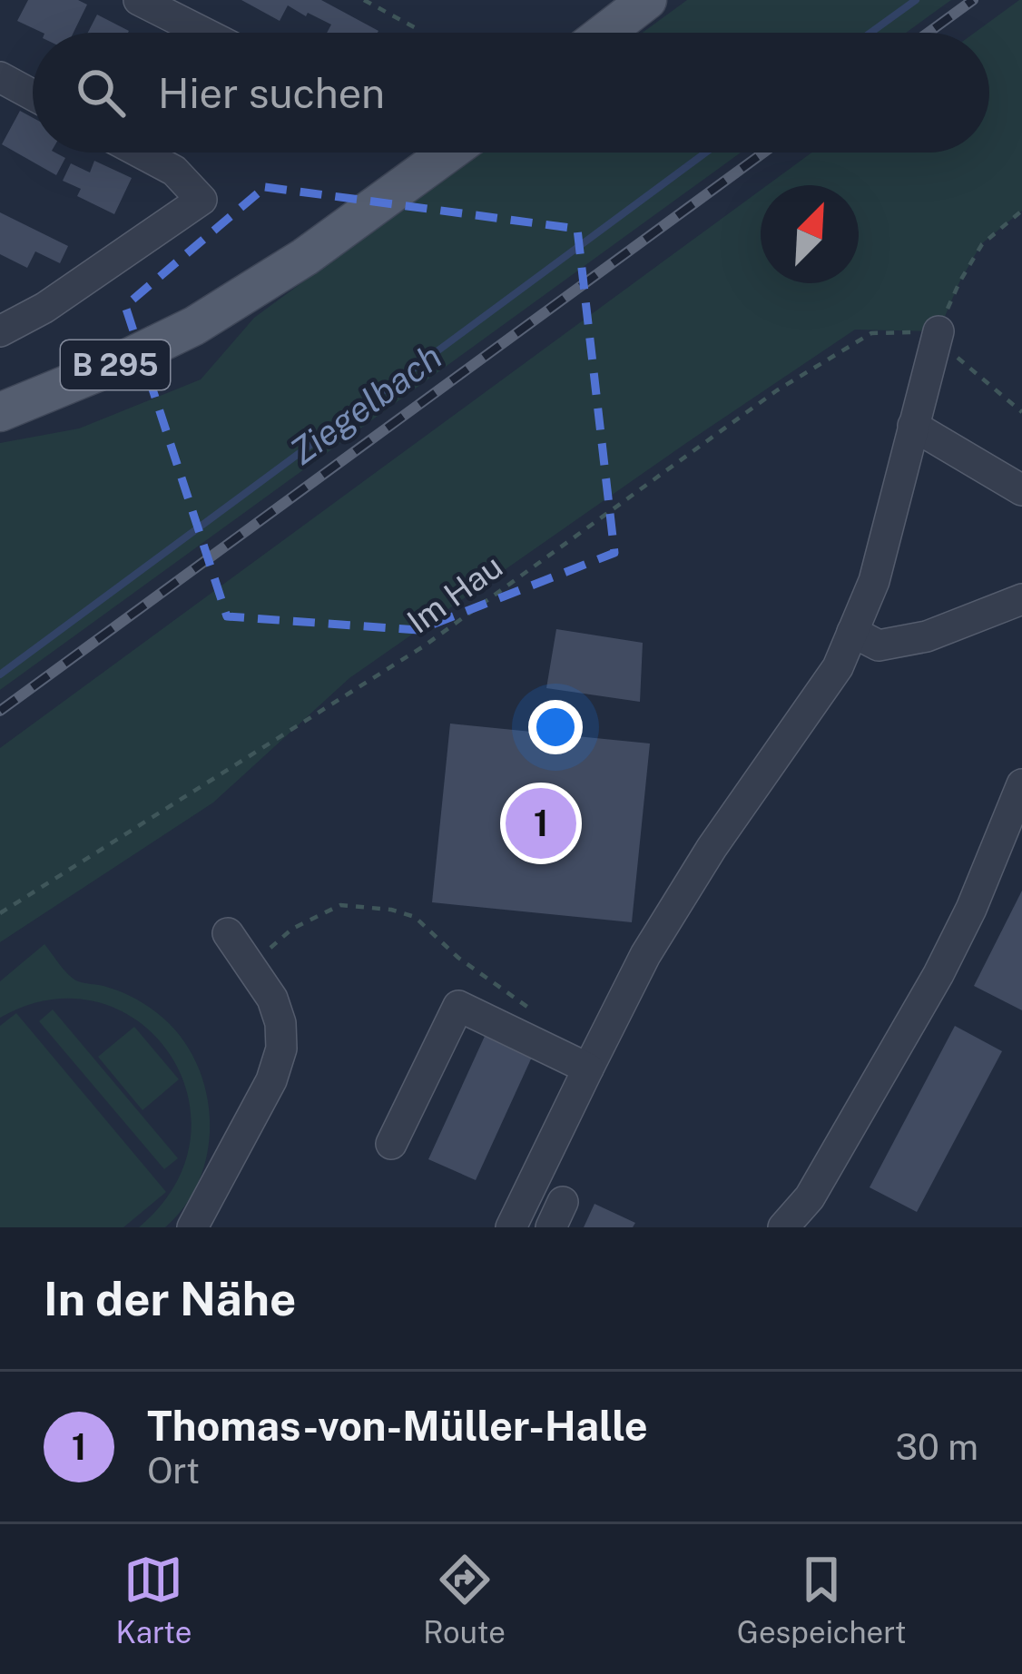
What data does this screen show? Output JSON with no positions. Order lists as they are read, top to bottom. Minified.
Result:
{"streets":{"main road":["B 295"],"path":["Im Hau"]},"water":["Ziegelbach"],"north":"top right","page":{"search":"Hier suchen","pins":"1","heading":"In der Nähe","list":[{"mark":"1","name":"Thomas-von-Müller-Halle","note":"Ort","value":"30 m"}],"nav":["Karte","Route","Gespeichert"]}}
